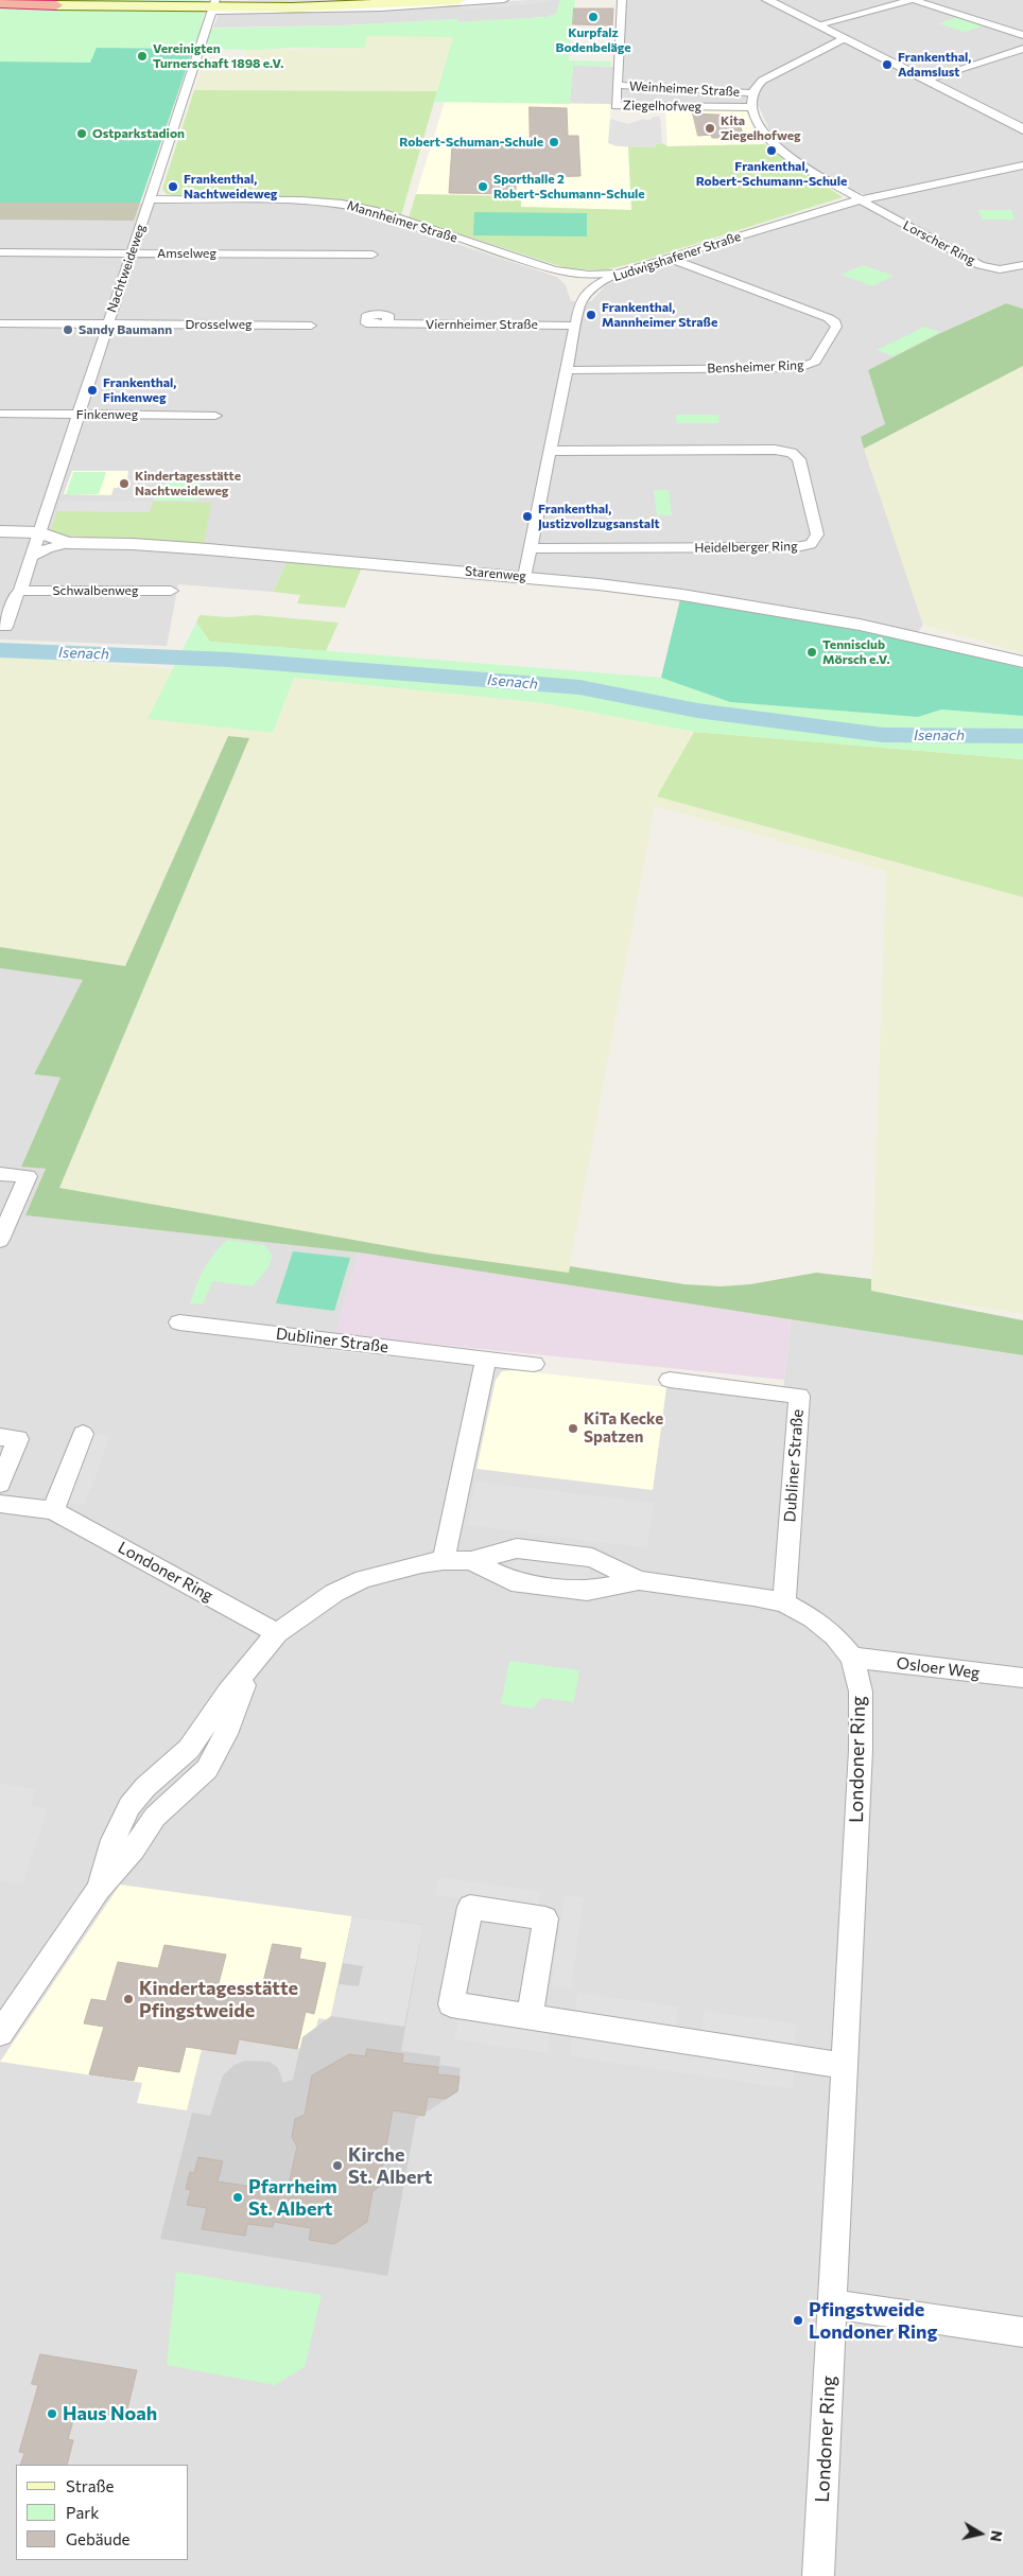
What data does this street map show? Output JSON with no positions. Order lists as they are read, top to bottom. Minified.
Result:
{"streets":{"street":["Weinheimer Straße","Ziegelhofweg","Mannheimer Straße","Lorscher Ring","Amselweg","Ludwigshafener Straße","Nachtweideweg","Drosselweg","Viernheimer Straße","Bensheimer Ring","Finkenweg","Heidelberger Ring","Starenweg","Schwalbenweg","Dubliner Straße","Londoner Ring","Osloer Weg"]},"crossings":[["Weinheimer Straße","Ziegelhofweg"],["Ziegelhofweg","Lorscher Ring"],["Mannheimer Straße","Ludwigshafener Straße"],["Mannheimer Straße","Nachtweideweg"],["Lorscher Ring","Ludwigshafener Straße"],["Amselweg","Nachtweideweg"],["Ludwigshafener Straße","Bensheimer Ring"],["Nachtweideweg","Drosselweg"],["Nachtweideweg","Finkenweg"],["Nachtweideweg","Starenweg"],["Nachtweideweg","Schwalbenweg"],["Dubliner Straße","Londoner Ring"],["Londoner Ring","Osloer Weg"]],"water":["Isenach"],"places":["Kurpfalz Bodenbeläge","Vereinigten Turnerschaft 1898 e.V.","Frankenthal, Adamslust","Kita Ziegelhofweg","Ostparkstadion","Robert-Schuman-Schule","Frankenthal, Robert-Schumann-Schule","Frankenthal, Nachtweideweg","Sporthalle 2 Robert-Schumann-Schule","Frankenthal, Mannheimer Straße","Sandy Baumann","Frankenthal, Finkenweg","Kindertagesstätte Nachtweideweg","Frankenthal, Justizvollzugsanstalt","Tennisclub Mörsch e.V.","KiTa Kecke Spatzen","Kindertagesstätte Pfingstweide","Kirche St. Albert","Pfarrheim St. Albert","Pfingstweide Londoner Ring","Haus Noah"],"legend":["Straße","Park","Gebäude"],"north":"right"}
